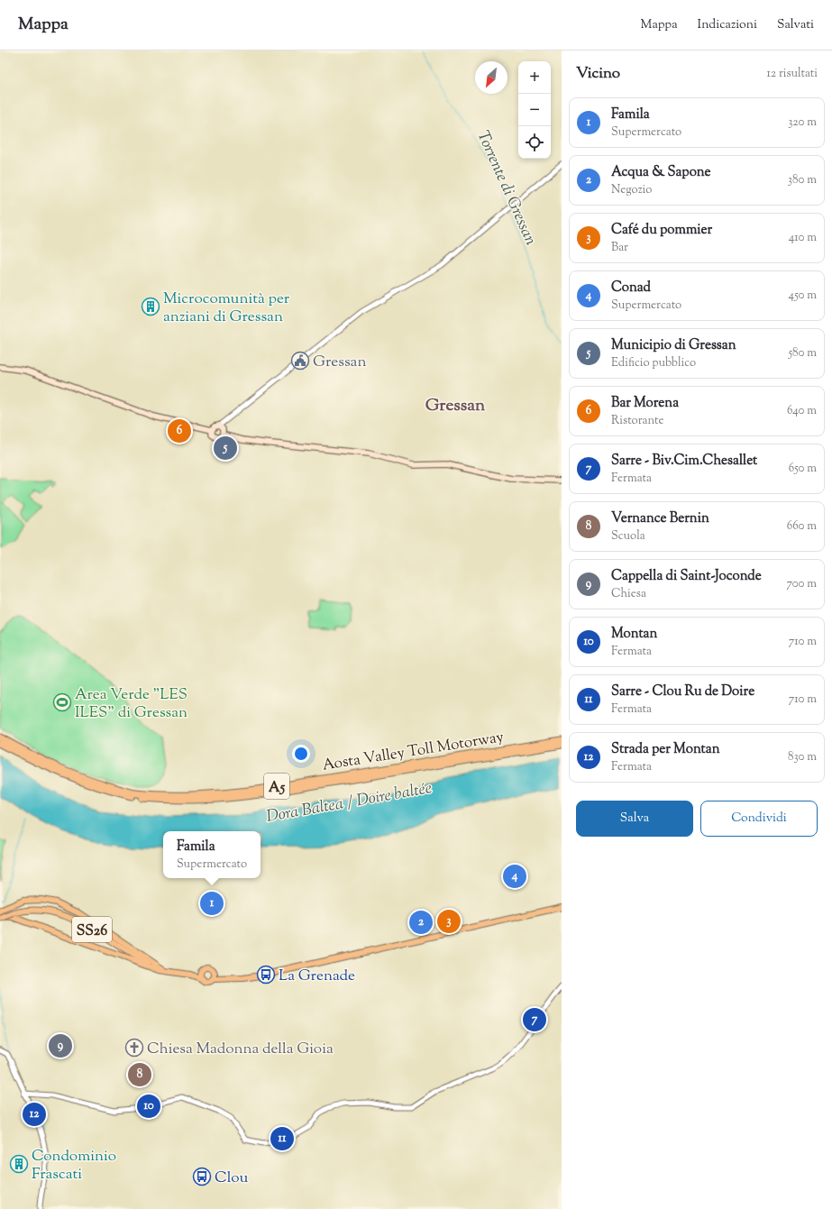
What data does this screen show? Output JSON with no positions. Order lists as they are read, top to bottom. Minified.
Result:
{"streets":{"highway":["Aosta Valley Toll Motorway","A5"],"main road":["SS26"]},"districts":["Gressan"],"water":["Torrente di Gressan","Dora Baltea / Doire baltée"],"places":{"building":["Microcomunità per anziani di Gressan","Condominio Frascati"],"public building":["Gressan"],"sports":["Area Verde \"LES ILES\" di Gressan"],"bus stop":["La Grenade","Clou"],"church":["Chiesa Madonna della Gioia"]},"north":"bottom left","page":{"header":"Mappa","nav":["Mappa","Indicazioni","Salvati"],"heading":["Vicino","12 risultati"],"map_buttons":["+","−"],"list":[{"mark":"1","name":"Famila","note":"Supermercato","value":"320 m"},{"mark":"2","name":"Acqua & Sapone","note":"Negozio","value":"380 m"},{"mark":"3","name":"Café du pommier","note":"Bar","value":"410 m"},{"mark":"4","name":"Conad","note":"Supermercato","value":"450 m"},{"mark":"5","name":"Municipio di Gressan","note":"Edificio pubblico","value":"580 m"},{"mark":"6","name":"Bar Morena","note":"Ristorante","value":"640 m"},{"mark":"7","name":"Sarre - Biv.Cim.Chesallet","note":"Fermata","value":"650 m"},{"mark":"8","name":"Vernance Bernin","note":"Scuola","value":"660 m"},{"mark":"9","name":"Cappella di Saint-Joconde","note":"Chiesa","value":"700 m"},{"mark":"10","name":"Montan","note":"Fermata","value":"710 m"},{"mark":"11","name":"Sarre - Clou Ru de Doire","note":"Fermata","value":"710 m"},{"mark":"12","name":"Strada per Montan","note":"Fermata","value":"830 m"}],"pins":["6","5","4","1","3","2","7","9","8","10","12","11"],"buttons":["Salva","Condividi"],"popup":["Famila","Supermercato"]}}
